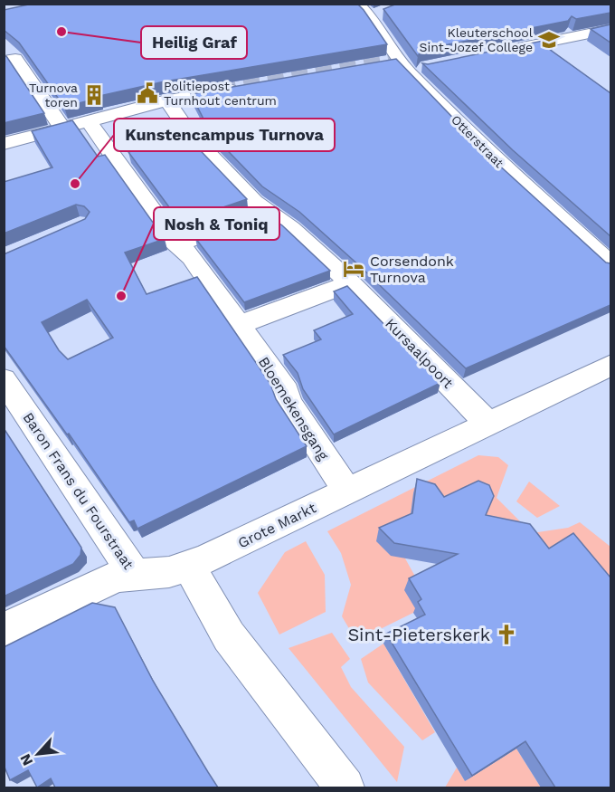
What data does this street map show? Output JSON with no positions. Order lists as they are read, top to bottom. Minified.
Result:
{"streets":{"street":["Otterstraat","Kursaalpoort","Bloemekensgang","Baron Frans du Fourstraat","Grote Markt"]},"crossings":[["Kursaalpoort","Grote Markt"],["Bloemekensgang","Grote Markt"],["Baron Frans du Fourstraat","Grote Markt"]],"places":{"other":["Heilig Graf","Kunstencampus Turnova","Nosh & Toniq"],"school or university":["Kleuterschool Sint-Jozef College"],"public building":["Politiepost Turnhout centrum"],"building":["Turnova toren"],"hotel":["Corsendonk Turnova"],"church":["Sint-Pieterskerk"]},"north":"bottom left"}
